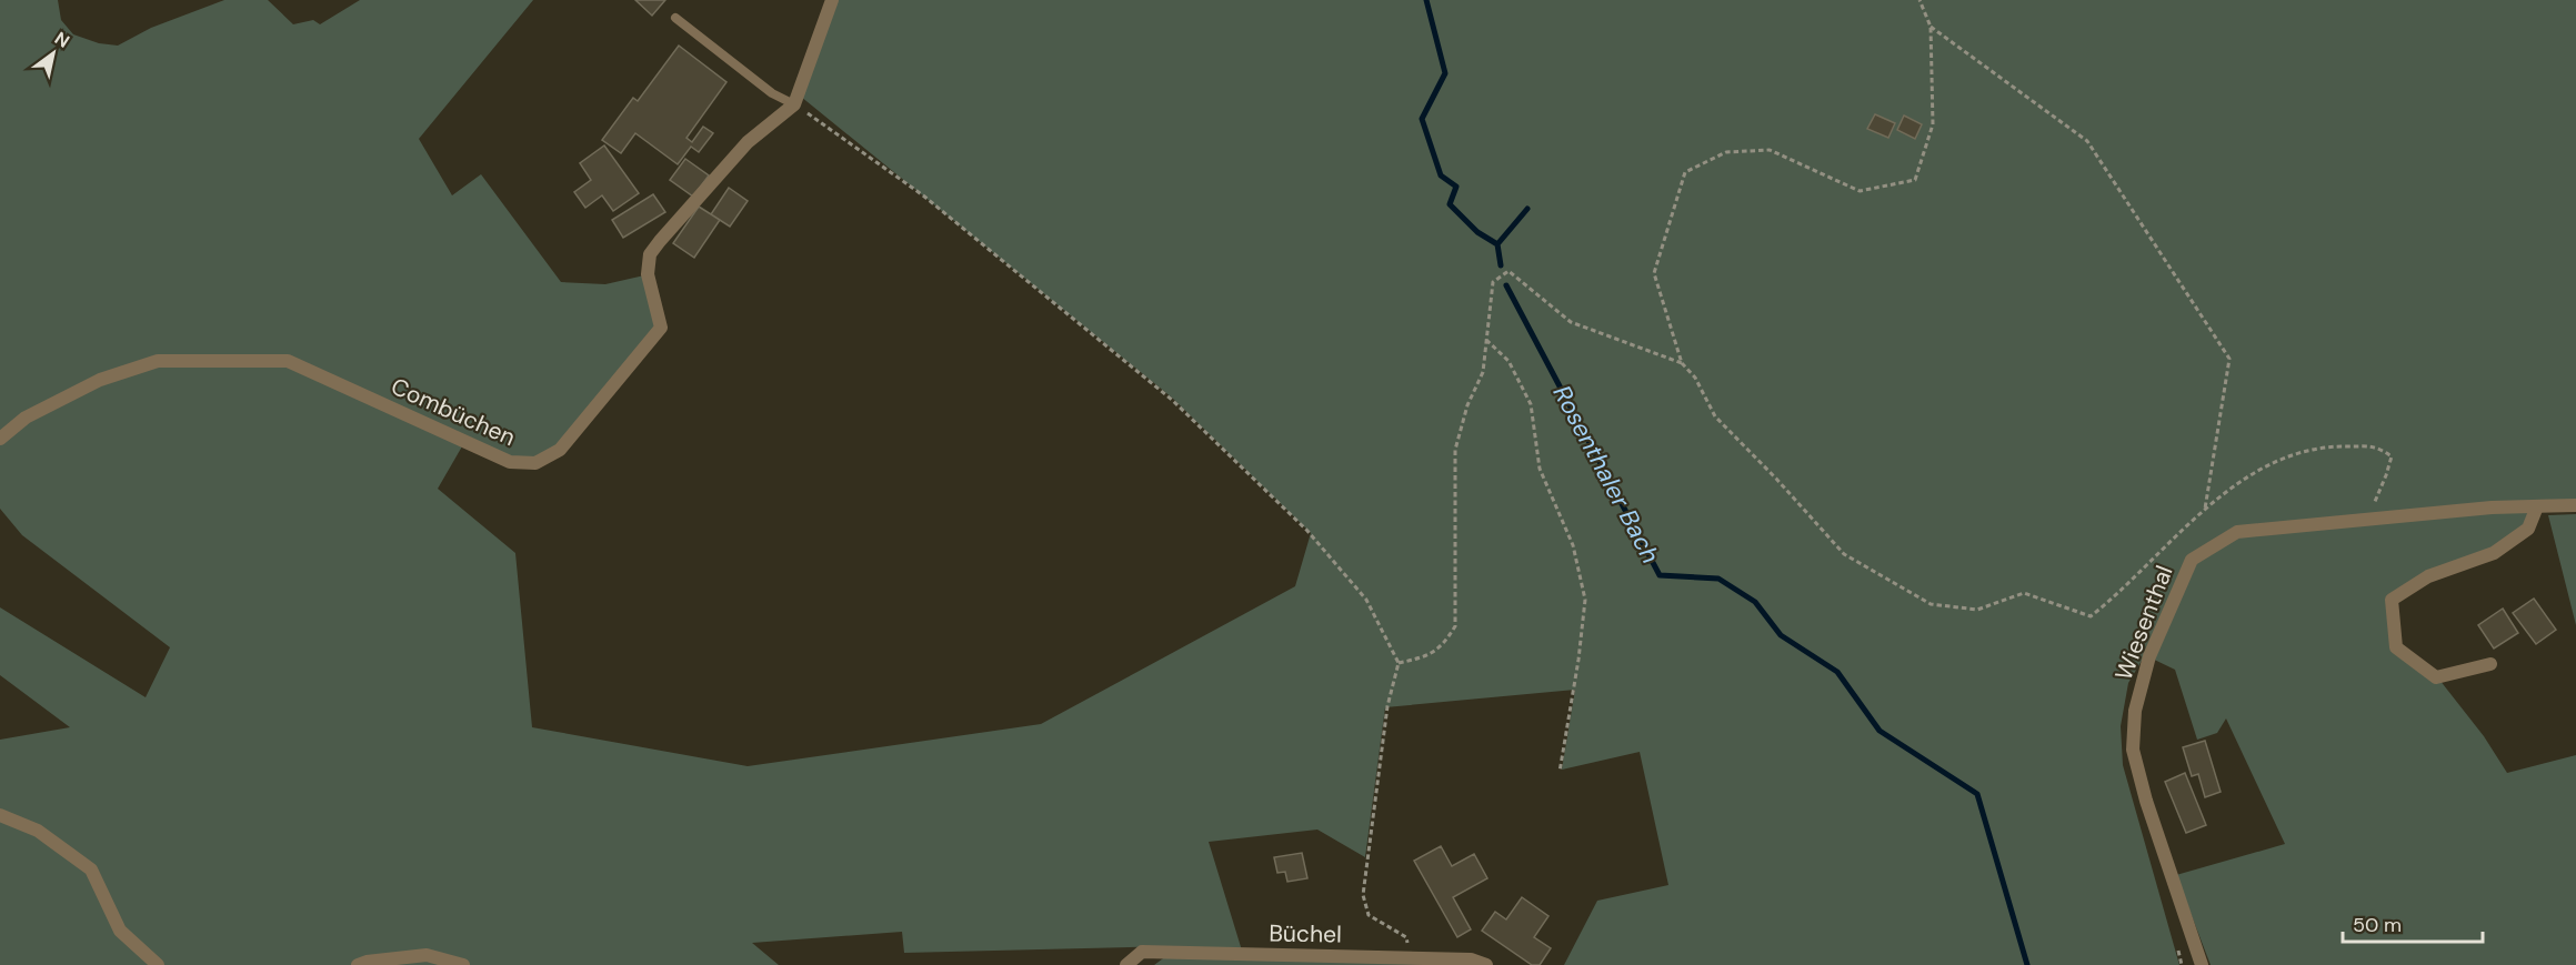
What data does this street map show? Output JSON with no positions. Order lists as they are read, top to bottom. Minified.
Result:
{"streets":{"street":["Combüchen","Wiesenthal","Büchel"]},"water":["Rosenthaler Bach"],"scale_bar":"50 m","north":"top right"}
